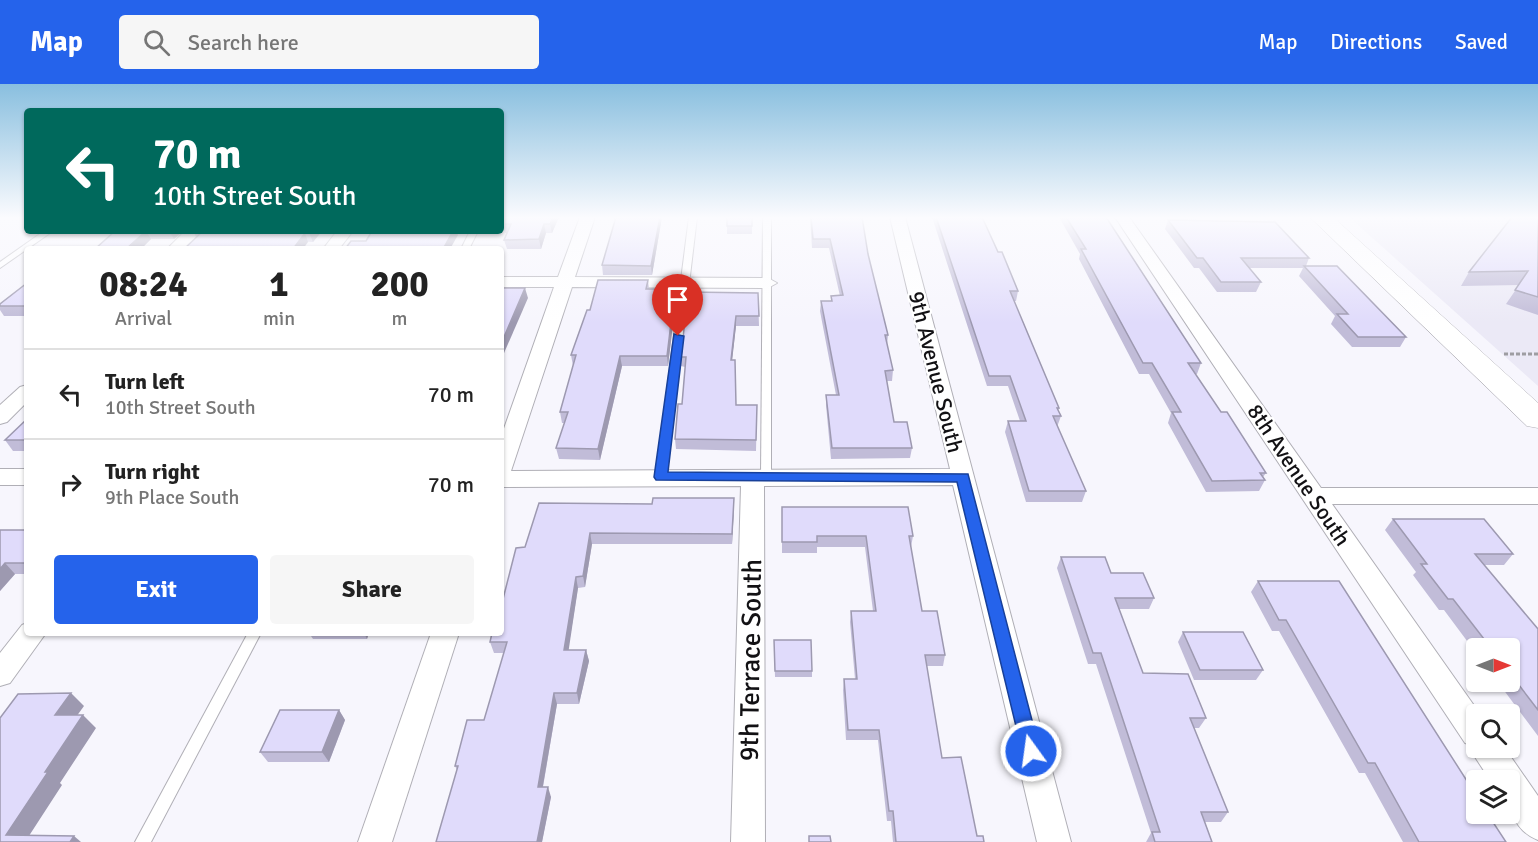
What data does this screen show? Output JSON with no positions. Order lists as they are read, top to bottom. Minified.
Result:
{"streets":{"street":["9th Avenue South","8th Avenue South","9th Terrace South"]},"north":"right","page":{"header":"Map","search":"Search here","nav":["Map","Directions","Saved"],"turn":["70 m","10th Street South"],"eta":["08:24","Arrival","1","min","200","m"],"list":[{"name":"Turn left","note":"10th Street South","value":"70 m"},{"name":"Turn right","note":"9th Place South","value":"70 m"}],"buttons":["Exit","Share"]}}
